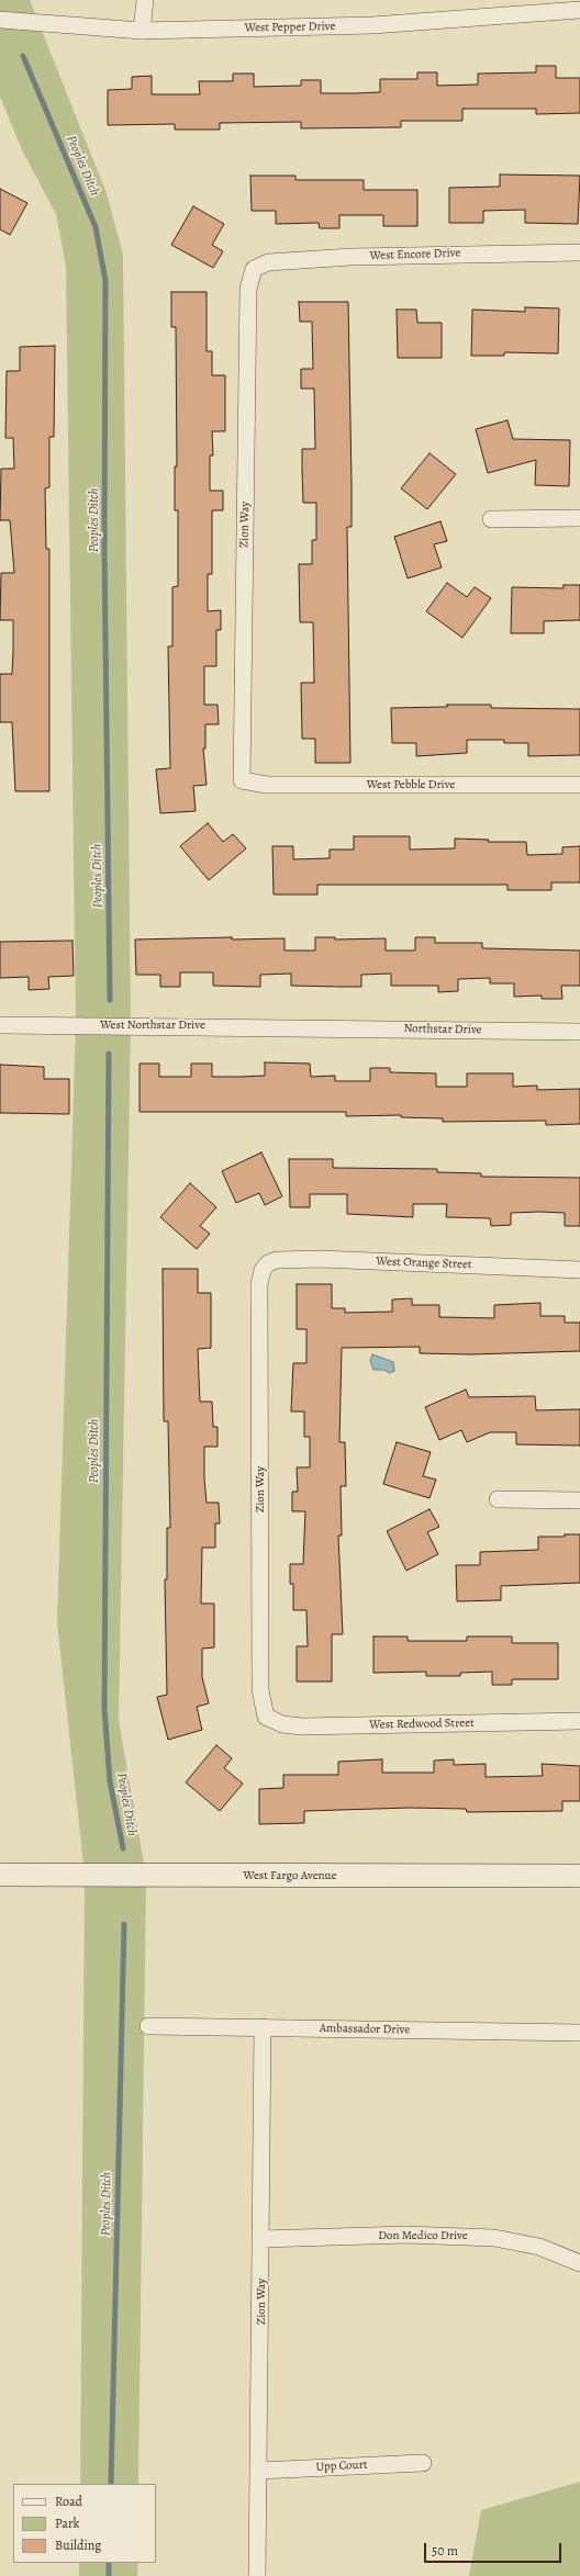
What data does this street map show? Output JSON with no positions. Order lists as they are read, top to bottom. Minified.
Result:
{"streets":{"main road":["West Fargo Avenue"],"street":["West Pepper Drive","West Encore Drive","Zion Way","West Pebble Drive","West Northstar Drive","Northstar Drive","West Orange Street","West Redwood Street","Ambassador Drive","Don Medico Drive","Upp Court"]},"crossings":[["West Encore Drive","Zion Way"],["Zion Way","West Pebble Drive"],["Zion Way","West Orange Street"],["Zion Way","West Redwood Street"],["Zion Way","Ambassador Drive"],["Zion Way","Don Medico Drive"],["Zion Way","Upp Court"],["West Northstar Drive","Northstar Drive"]],"water":["Peoples Ditch"],"legend":["Road","Park","Building"],"scale_bar":"50 m"}
